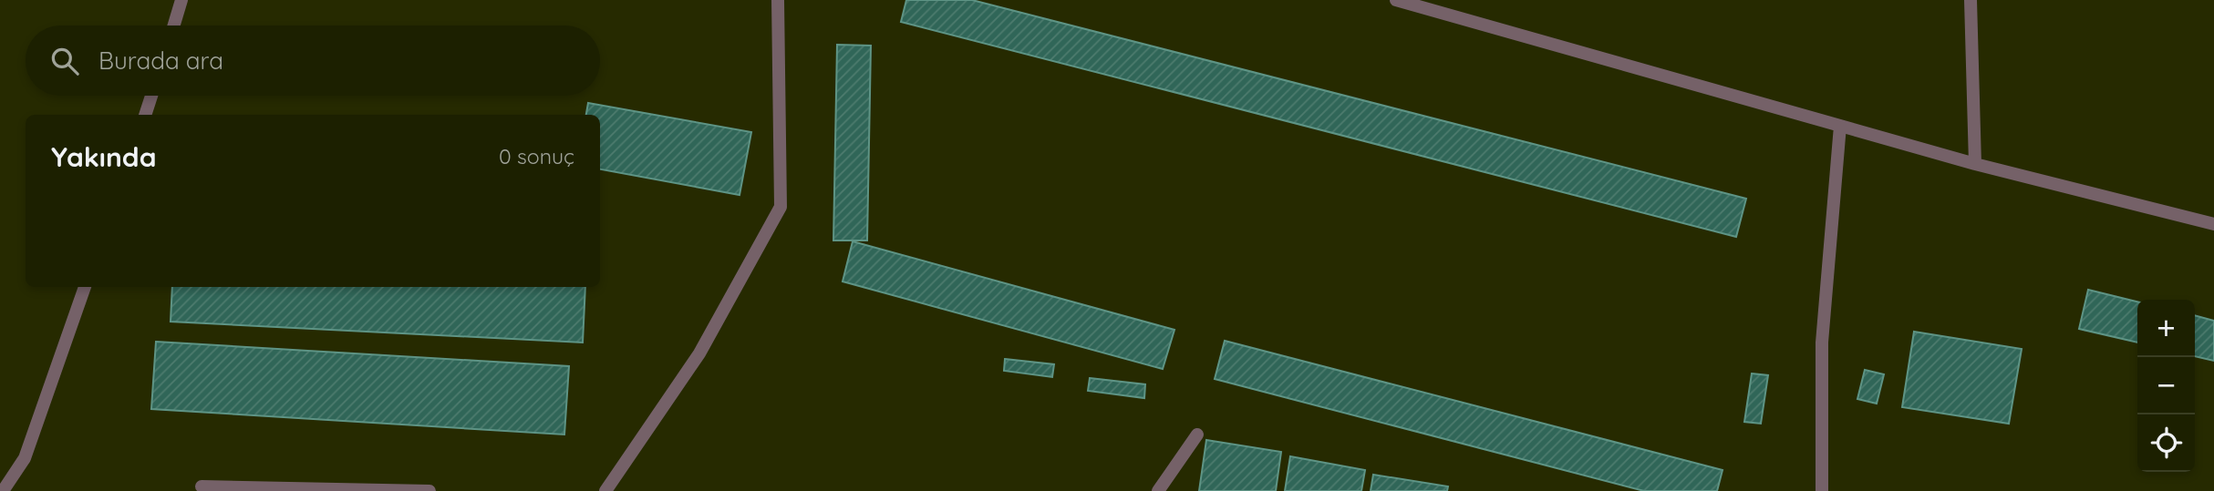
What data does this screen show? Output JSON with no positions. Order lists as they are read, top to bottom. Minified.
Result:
{"page":{"search":"Burada ara","heading":["Yakında","0 sonuç"],"map_buttons":["+","−"]}}
